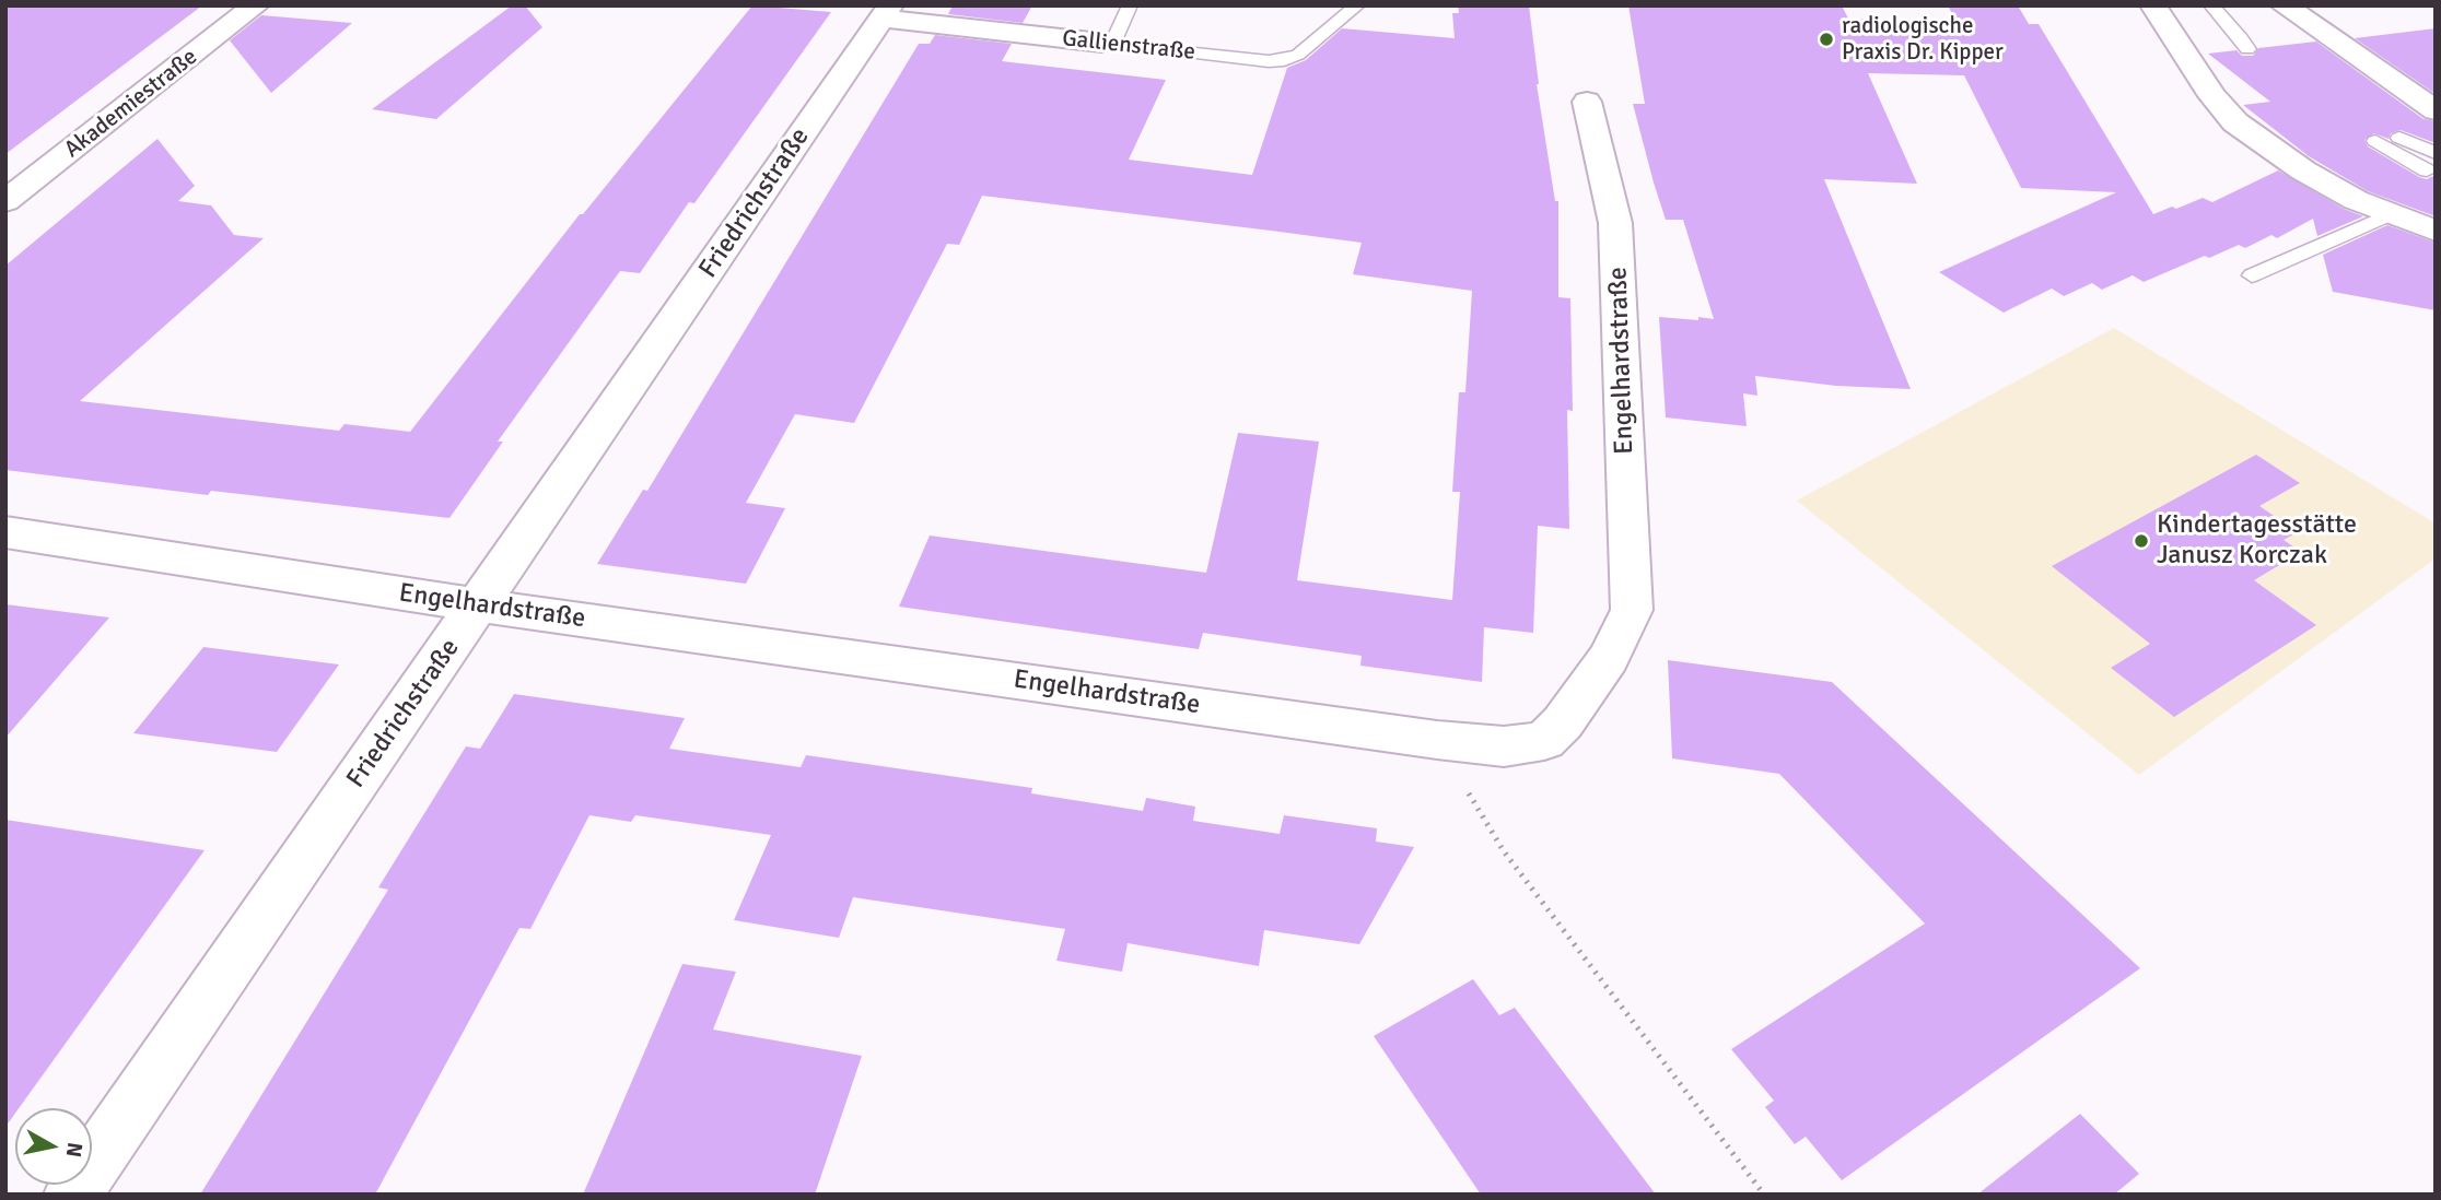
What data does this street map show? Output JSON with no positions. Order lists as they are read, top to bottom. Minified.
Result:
{"streets":{"street":["Gallienstraße","Akademiestraße","Friedrichstraße","Engelhardstraße"]},"crossings":[["Gallienstraße","Friedrichstraße"],["Friedrichstraße","Engelhardstraße"]],"places":["radiologische Praxis Dr. Kipper","Kindertagesstätte Janusz Korczak"],"north":"right"}
